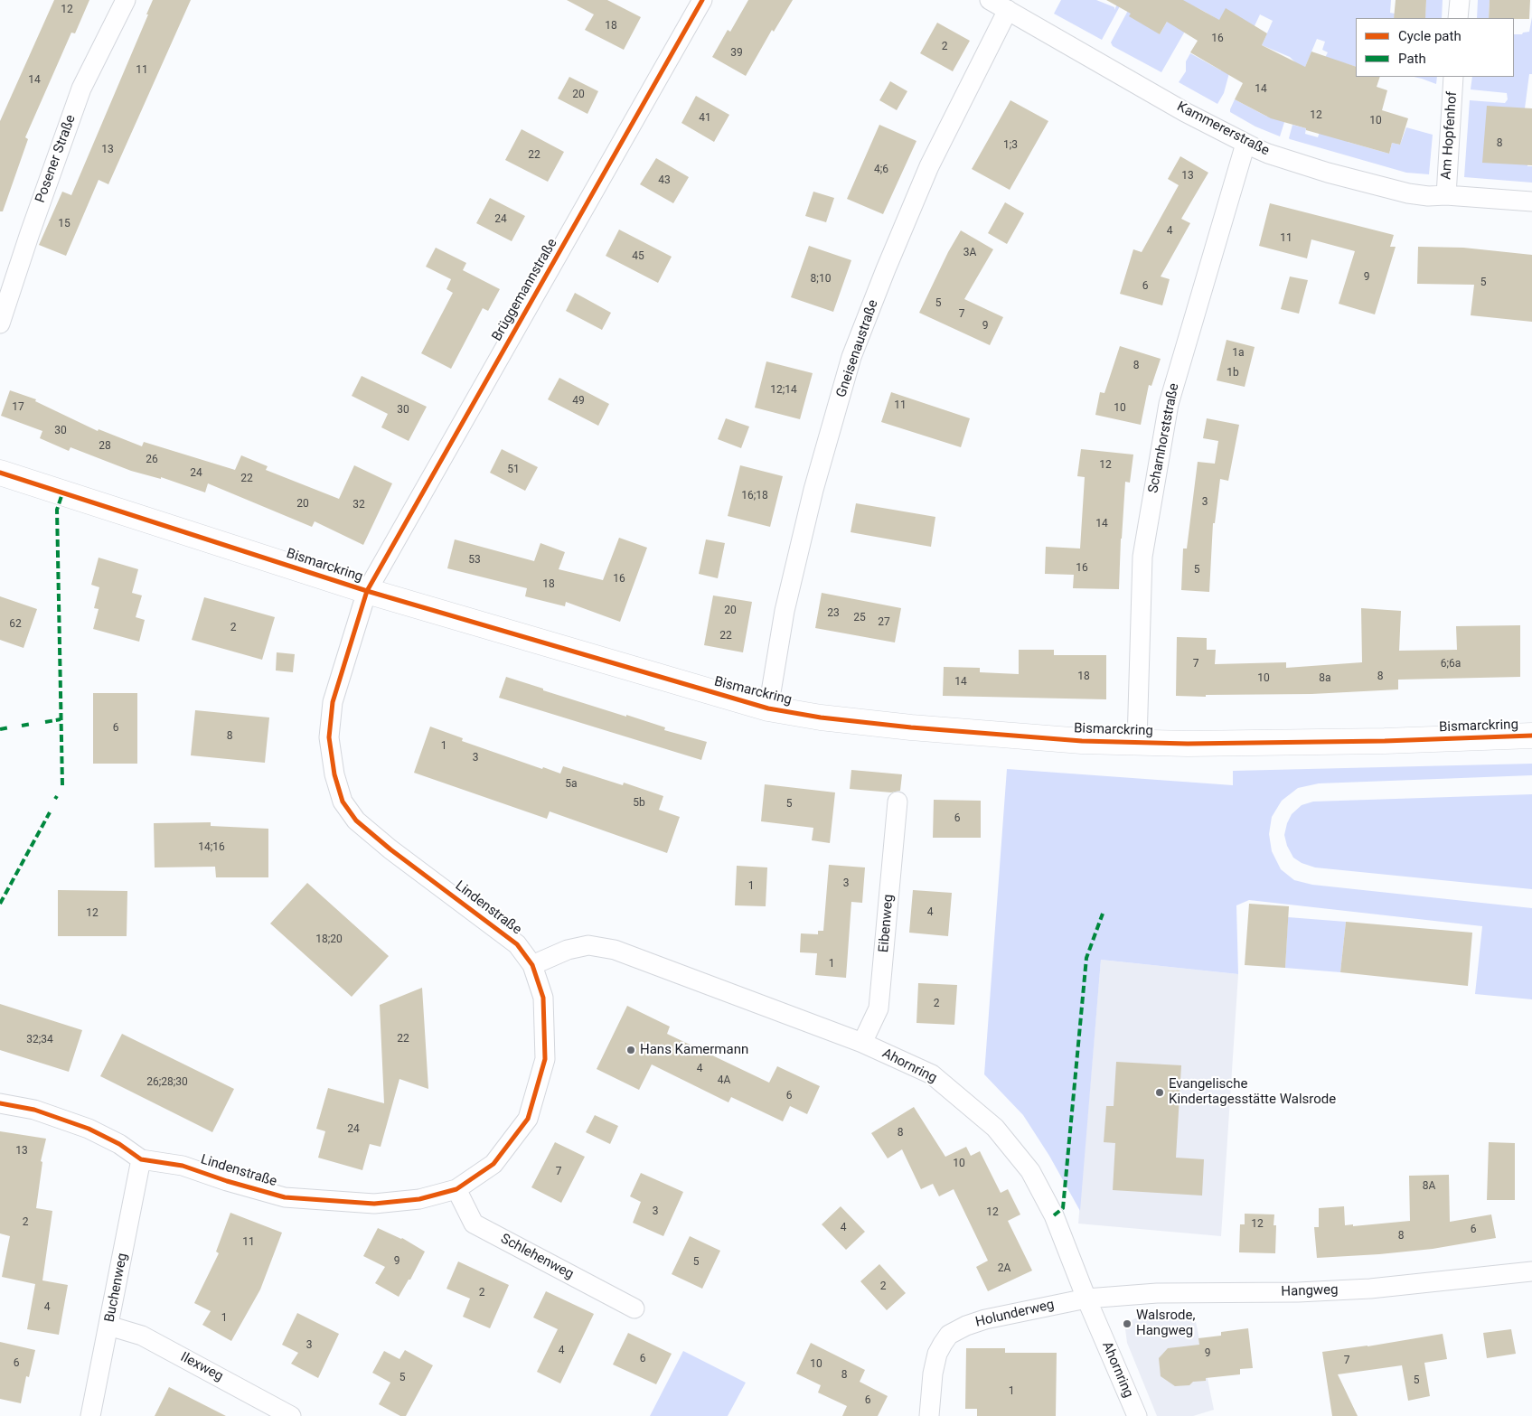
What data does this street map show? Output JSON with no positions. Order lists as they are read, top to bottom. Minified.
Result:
{"streets":{"street":["Kammererstraße","Am Hopfenhof","Posener Straße","Brüggemannstraße","Gneisenaustraße","Scharnhorststraße","Bismarckring","Lindenstraße","Eibenweg","Ahornring","Schlehenweg","Buchenweg","Hangweg","Holunderweg","Ilexweg"]},"crossings":[["Kammererstraße","Am Hopfenhof"],["Kammererstraße","Gneisenaustraße"],["Kammererstraße","Scharnhorststraße"],["Brüggemannstraße","Bismarckring"],["Brüggemannstraße","Lindenstraße"],["Gneisenaustraße","Bismarckring"],["Scharnhorststraße","Bismarckring"],["Bismarckring","Lindenstraße"],["Lindenstraße","Ahornring"],["Lindenstraße","Schlehenweg"],["Lindenstraße","Buchenweg"],["Eibenweg","Ahornring"],["Ahornring","Hangweg"],["Ahornring","Holunderweg"],["Buchenweg","Ilexweg"],["Hangweg","Holunderweg"]],"places":["Hans Kamermann","Evangelische Kindertagesstätte Walsrode","Walsrode, Hangweg"],"house_numbers":["12","18","16","2","39","11","14","14","20","12","41","10","8","1;3","13","22","4;6","13","43","24","15","4","11","3A","45","9","8;10","5","6","5","7","9","1a","8","1b","12;14","49","11","17","10","30","30","28","26","12","51","24","22","16;18","3","20","32","14","53","16","5","16","18","20","23","25","27","62","2","22","7","6;6a","18","8","10","8a","14","6","8","1","3","5a","5b","5","6","14;16","3","1","4","12","18;20","1","2","22","32;34","4","4A","26;28;30","6","24","8","13","10","7","8A","3","12","2","12","4","6","8","11","9","5","2A","2","2","4","1","3","4","9","6","7","6","10","8","5","5","1","6"],"legend":["Cycle path","Path"]}
